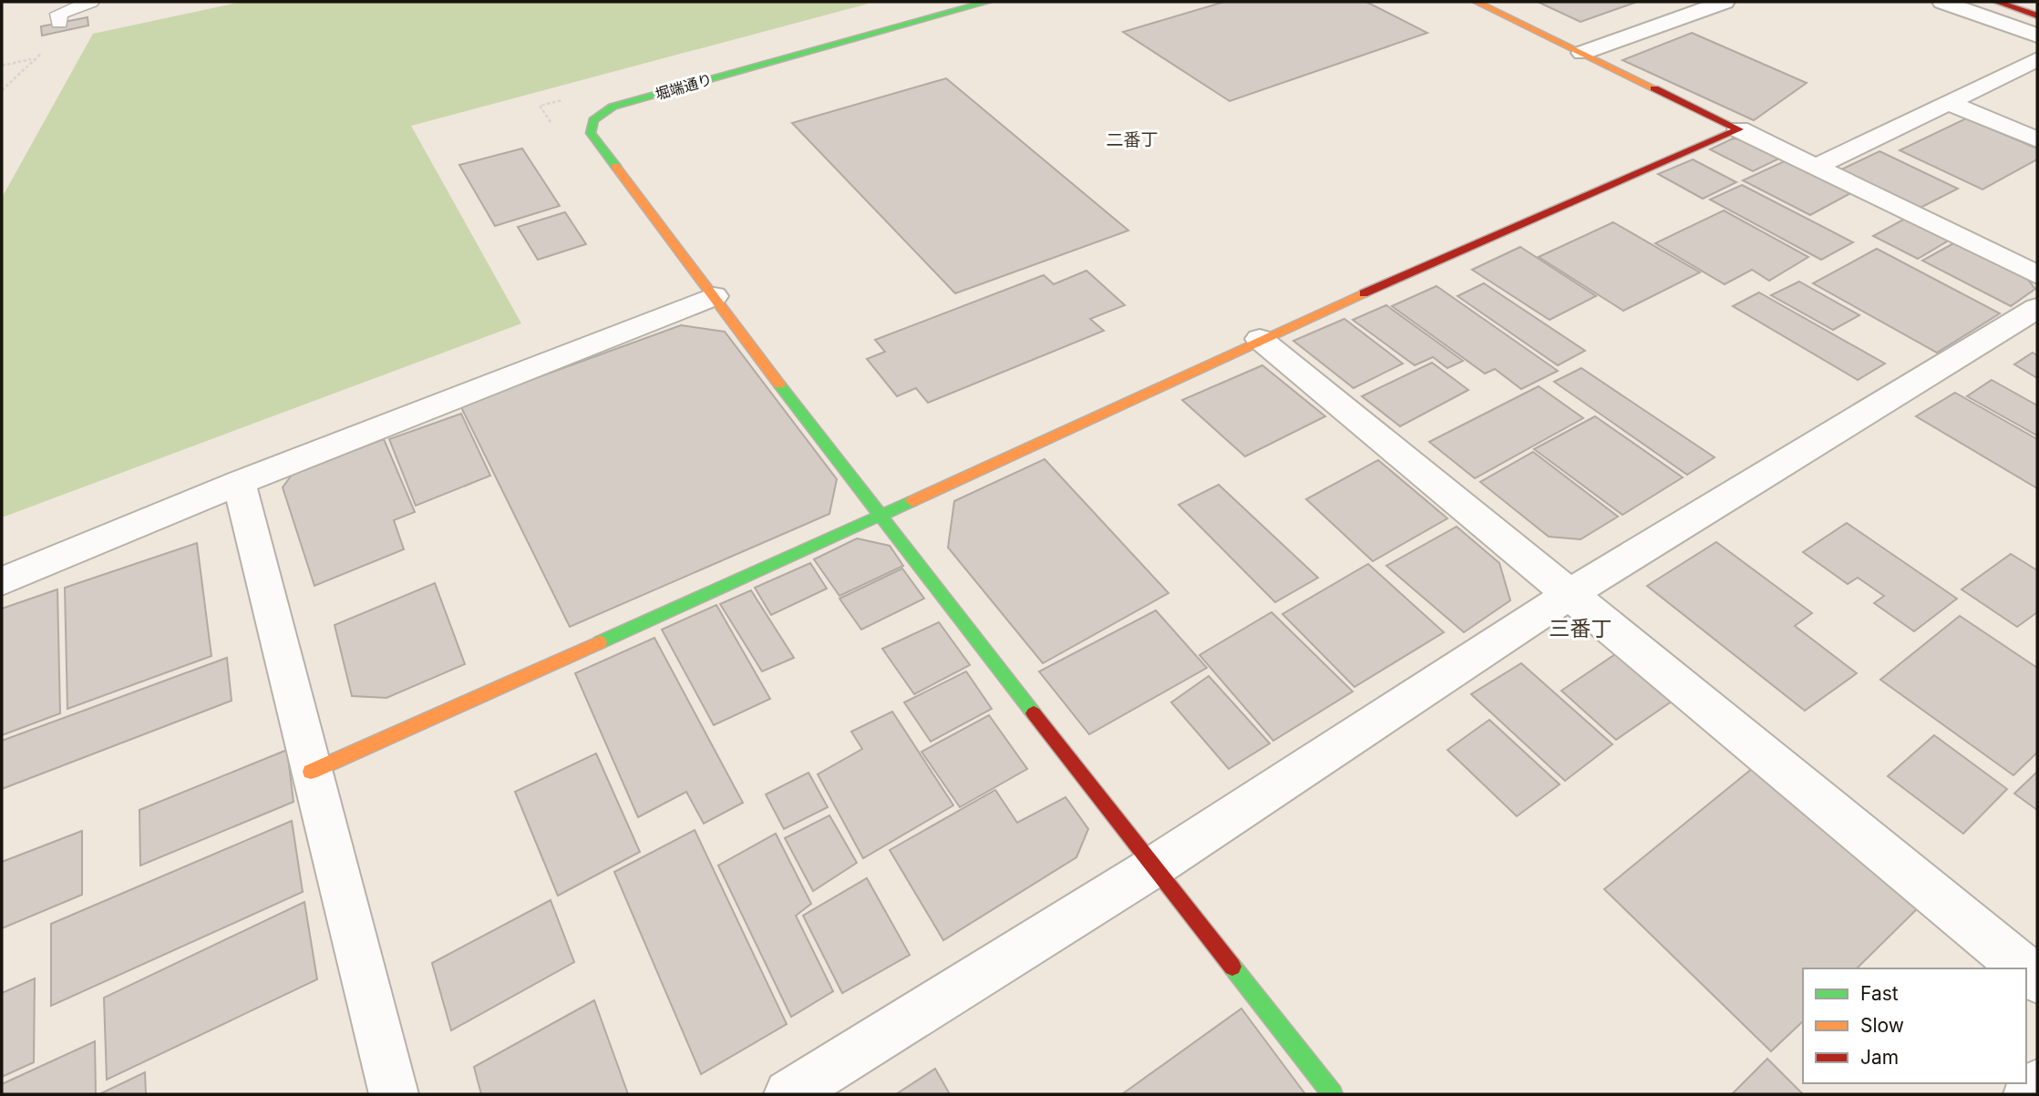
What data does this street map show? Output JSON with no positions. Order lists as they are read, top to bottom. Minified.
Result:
{"streets":{"street":["堀端通り"]},"districts":["二番丁","三番丁"],"legend":["Fast","Slow","Jam"]}
